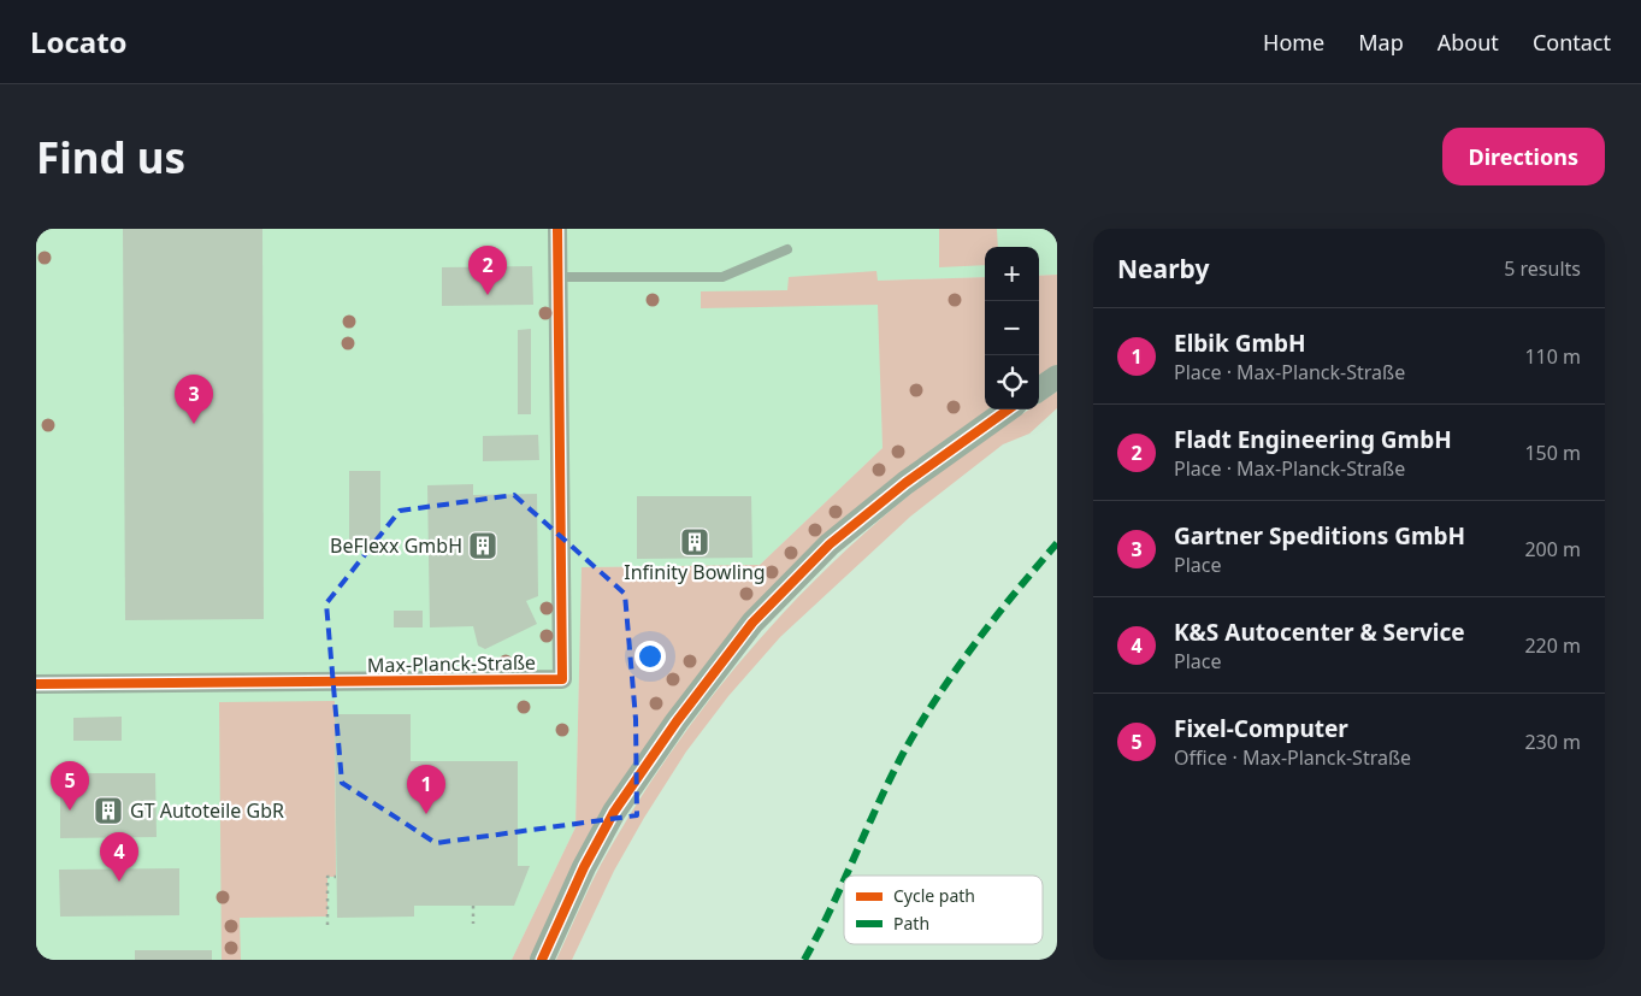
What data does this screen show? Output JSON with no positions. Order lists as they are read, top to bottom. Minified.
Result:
{"streets":{"street":["Max-Planck-Straße"]},"places":{"building":["Infinity Bowling","BeFlexx GmbH","GT Autoteile GbR"]},"legend":["Cycle path","Path"],"page":{"header":"Locato","nav":["Home","Map","About","Contact"],"buttons":"Directions","title":"Find us","heading":["Nearby","5 results"],"pins":["2","3","5","1","4"],"map_buttons":["+","−"],"list":[{"mark":"1","name":"Elbik GmbH","note":"Place · Max-Planck-Straße","value":"110 m"},{"mark":"2","name":"Fladt Engineering GmbH","note":"Place · Max-Planck-Straße","value":"150 m"},{"mark":"3","name":"Gartner Speditions GmbH","note":"Place","value":"200 m"},{"mark":"4","name":"K&S Autocenter & Service","note":"Place","value":"220 m"},{"mark":"5","name":"Fixel-Computer","note":"Office · Max-Planck-Straße","value":"230 m"}]}}
